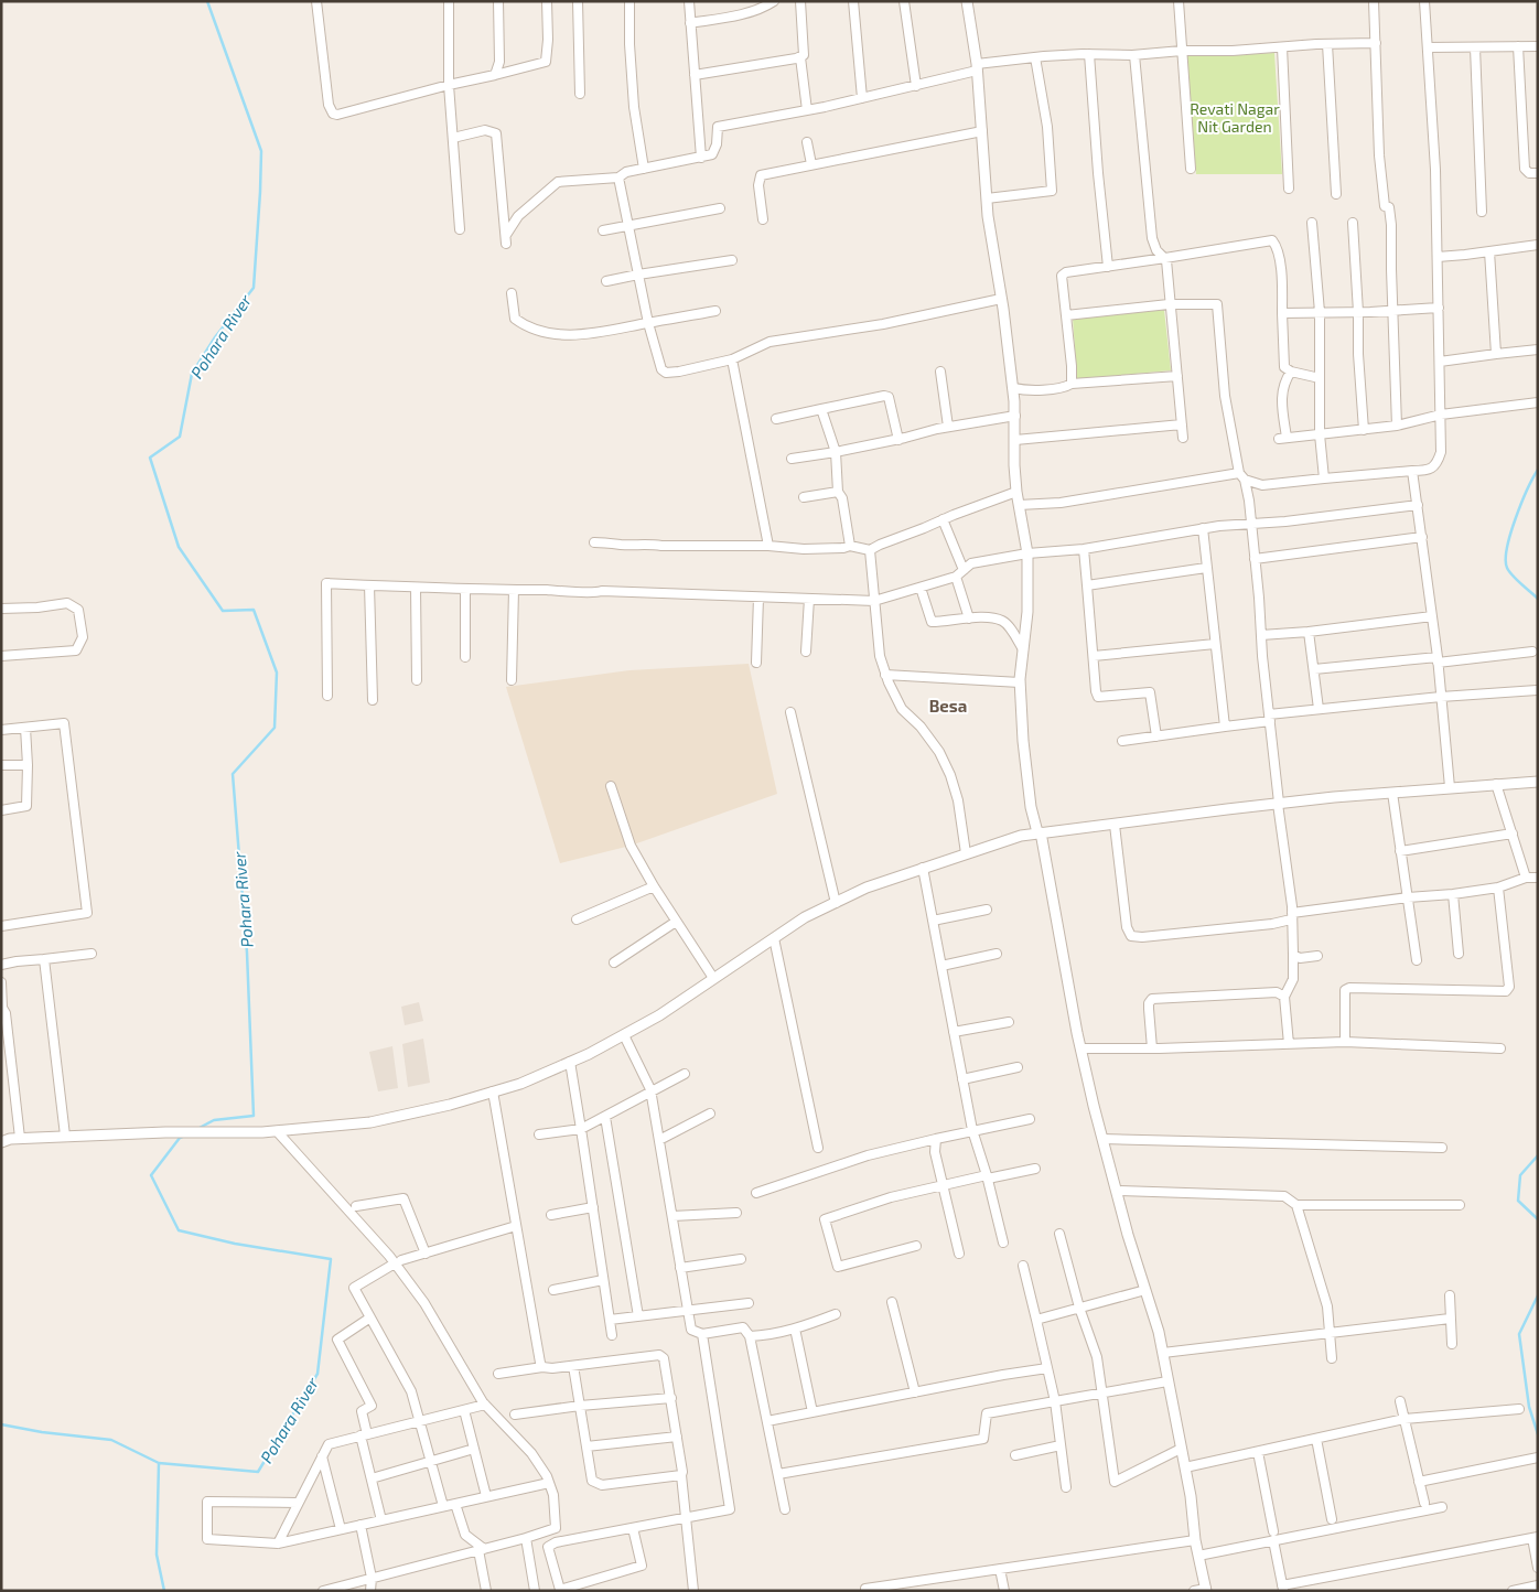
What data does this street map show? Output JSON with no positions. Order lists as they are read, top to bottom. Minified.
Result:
{"districts":["Besa"],"water":["Pohara River"],"parks":["Revati Nagar Nit Garden"]}
